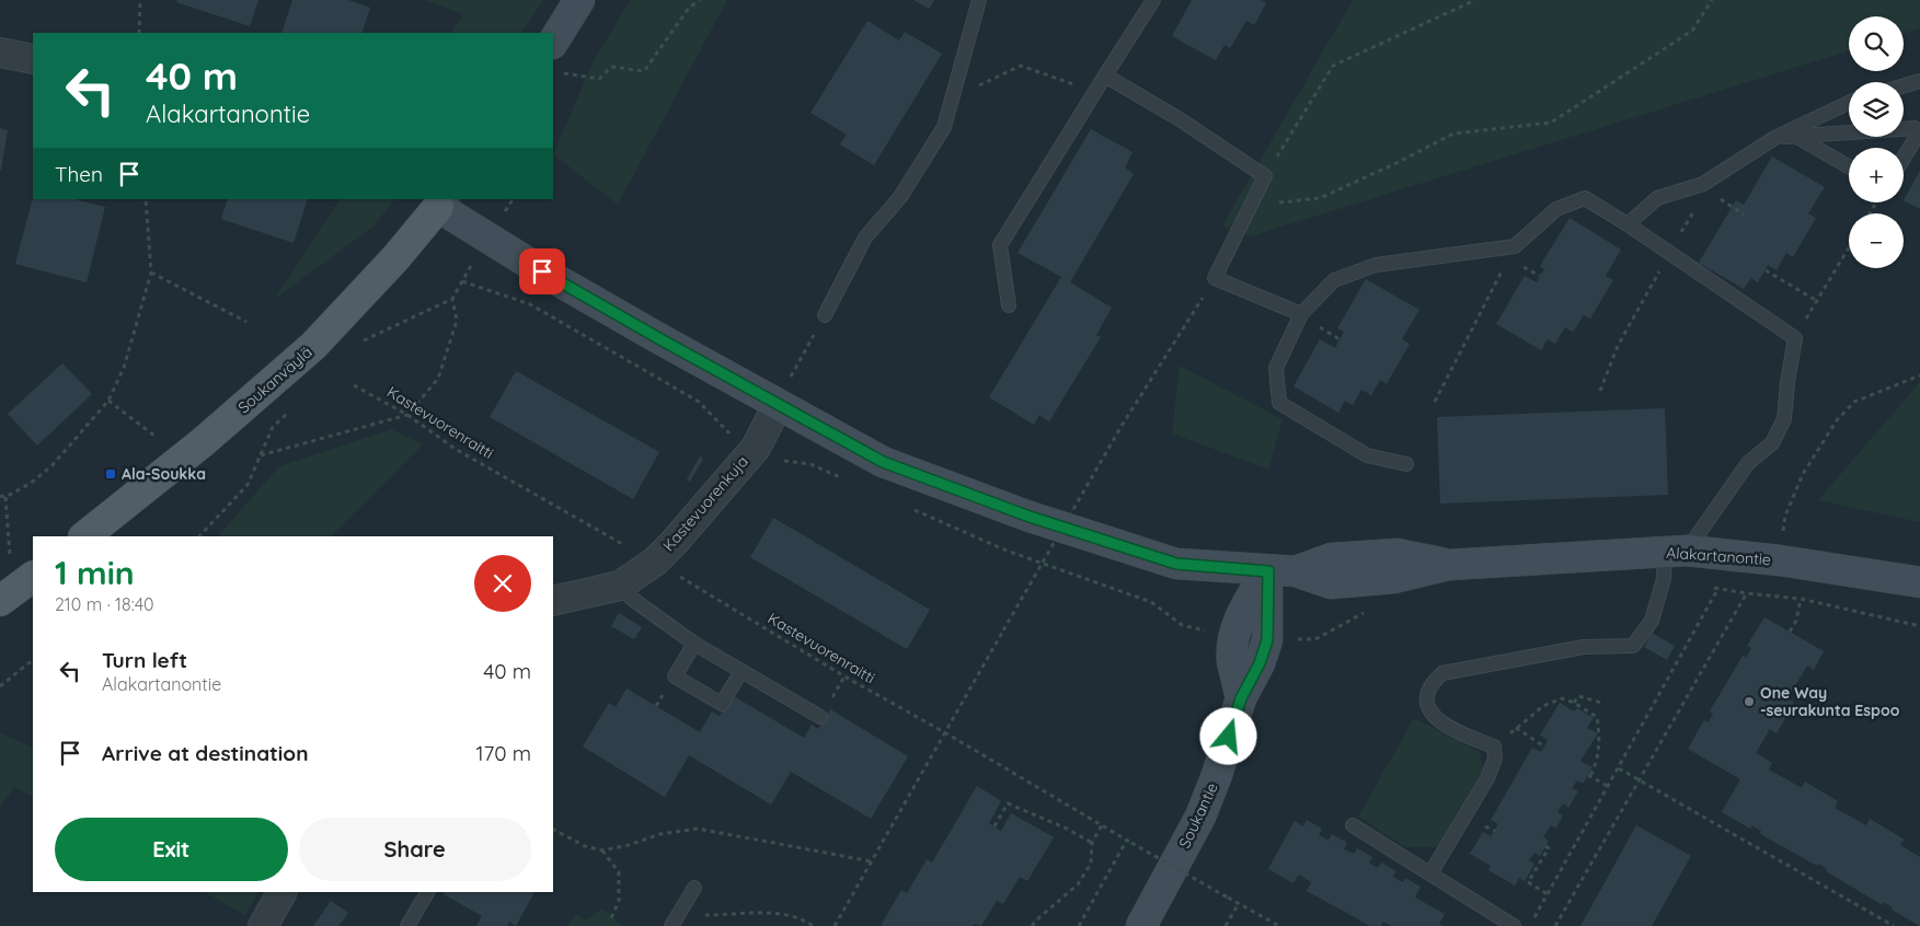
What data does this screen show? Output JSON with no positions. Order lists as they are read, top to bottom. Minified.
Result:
{"streets":{"main road":["Soukanväylä"],"street":["Kastevuorenkuja","Alakartanontie","Soukantie"],"path":["Kastevuorenraitti"]},"crossings":[["Soukanväylä","Alakartanontie"],["Kastevuorenraitti","Kastevuorenkuja"],["Kastevuorenkuja","Alakartanontie"],["Alakartanontie","Soukantie"]],"places":{"transit":["Ala-Soukka"],"other":["One Way -seurakunta Espoo"]},"page":{"map_buttons":["+","−"],"turn":["40 m","Alakartanontie"],"then":"Then","heading":["1 min","210 m · 18:40"],"list":[{"name":"Turn left","note":"Alakartanontie","value":"40 m"},{"name":"Arrive at destination","value":"170 m"}],"buttons":["Exit","Share"]}}
